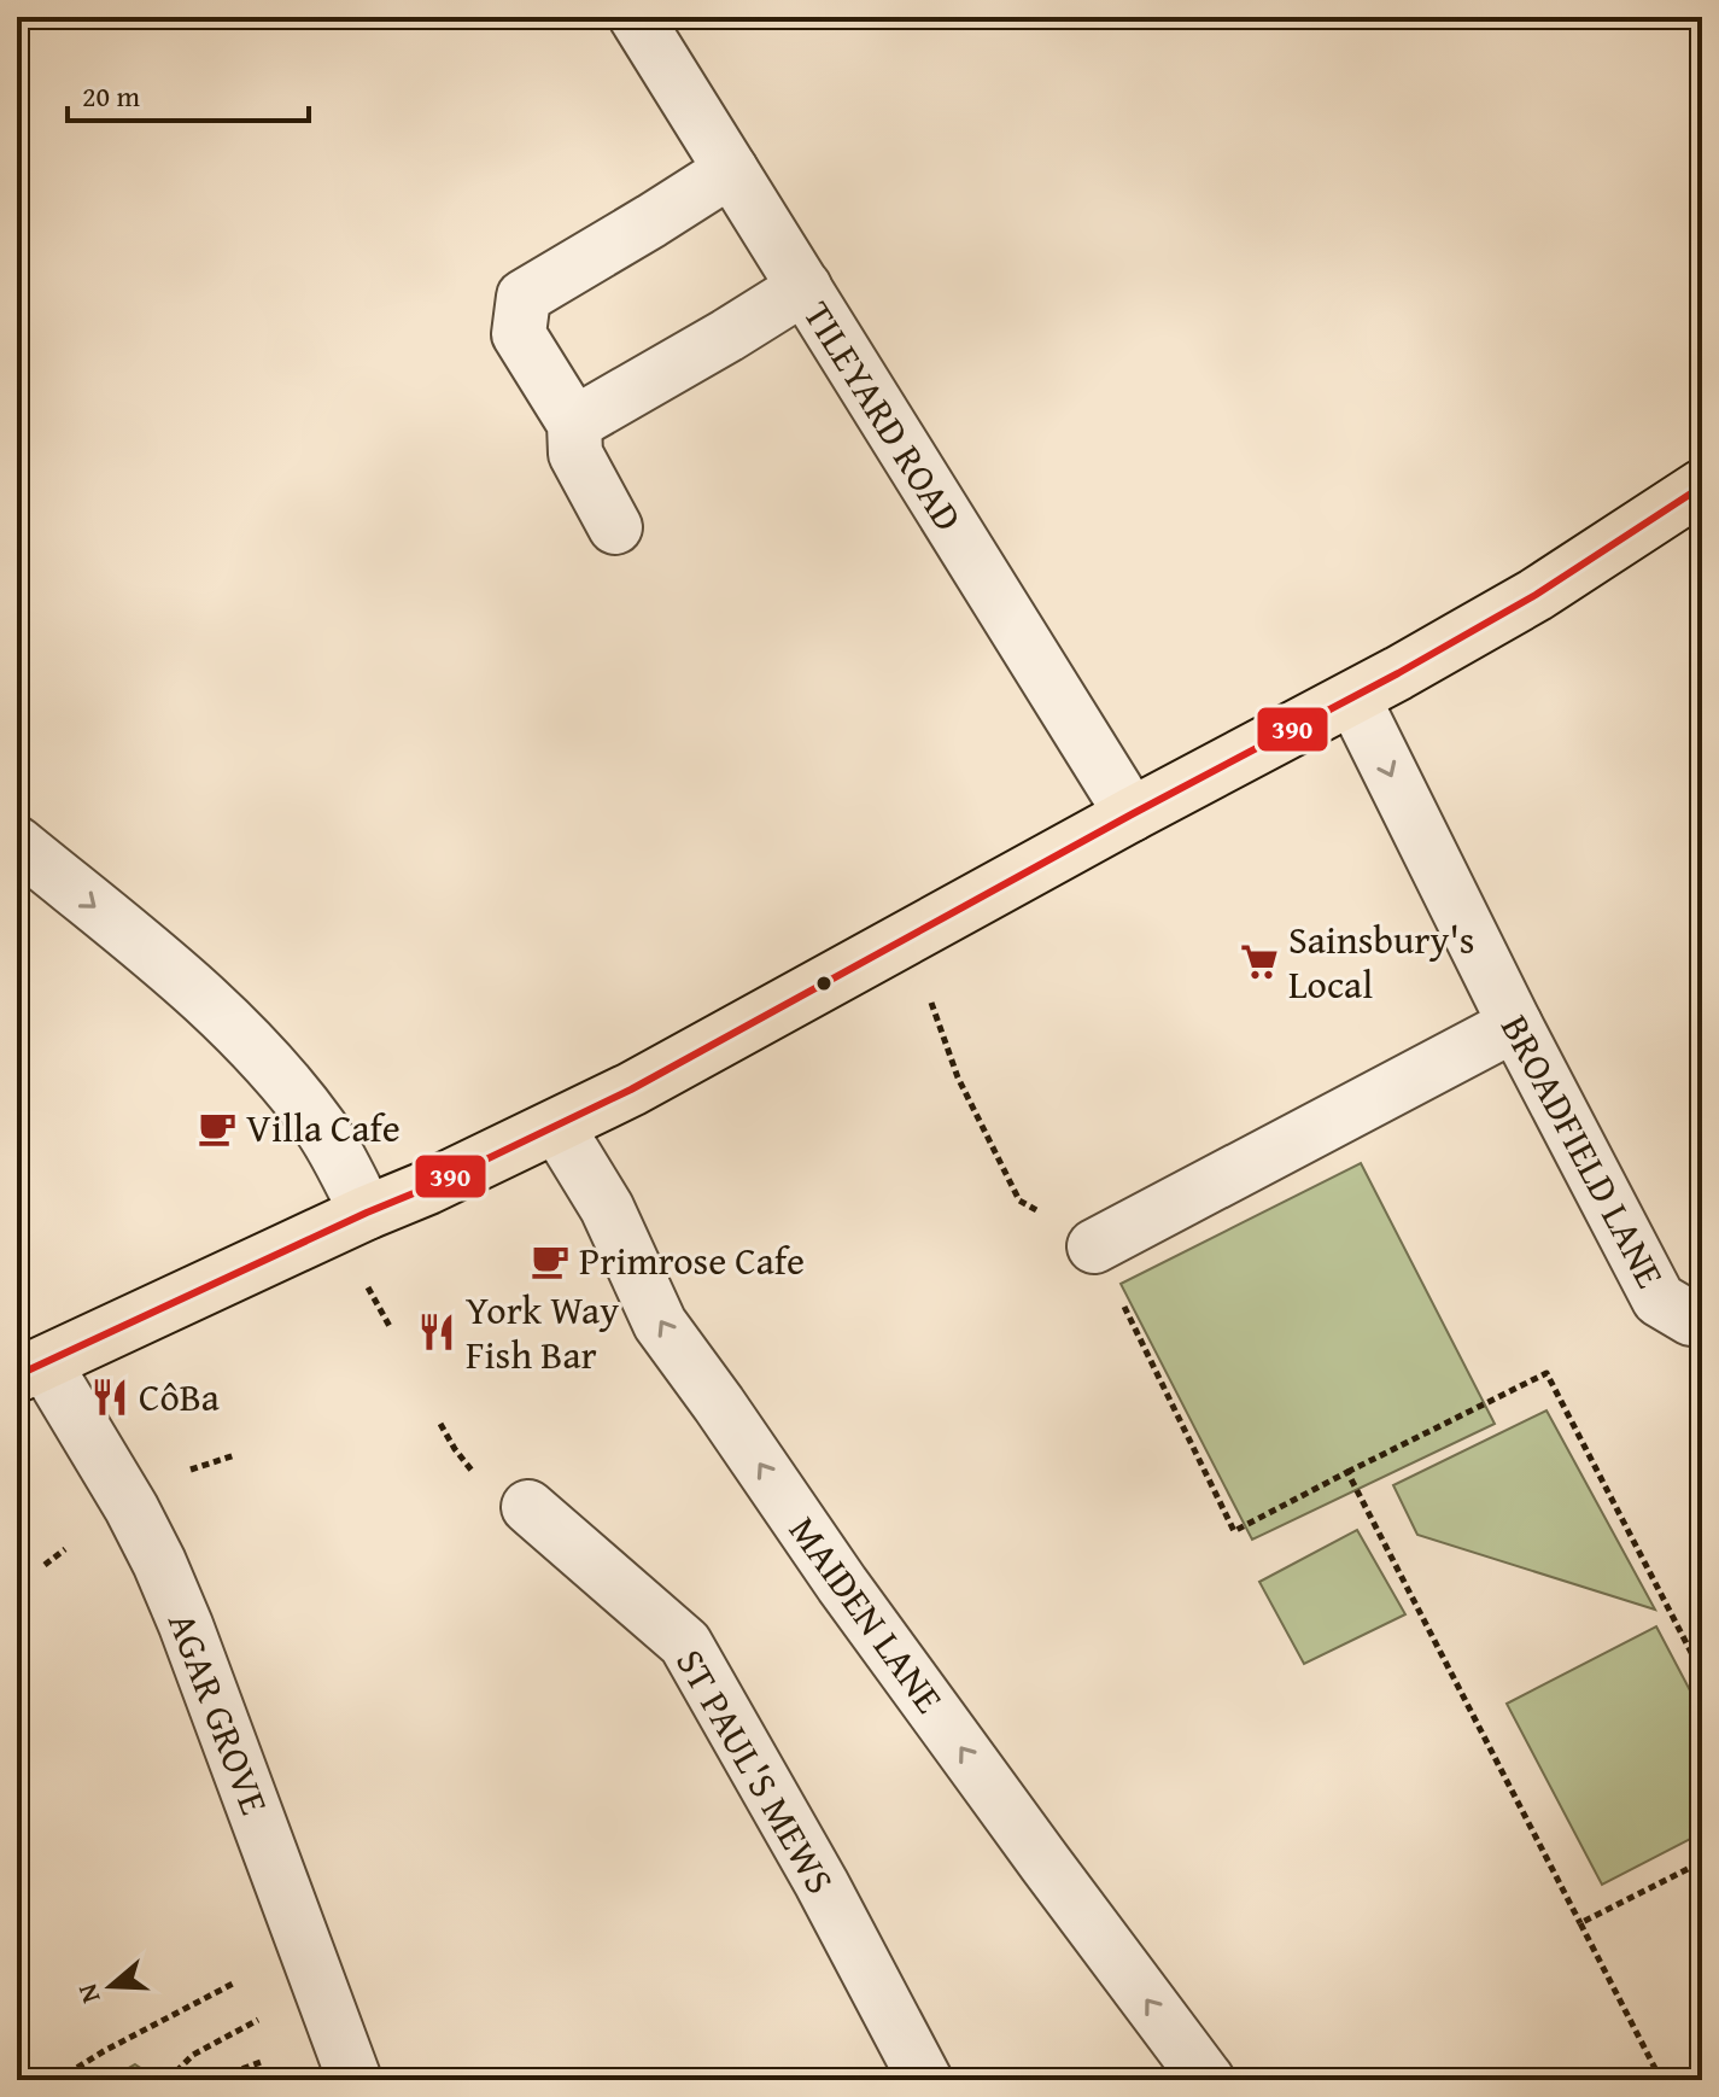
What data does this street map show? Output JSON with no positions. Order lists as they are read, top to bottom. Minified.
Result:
{"streets":{"street":["TILEYARD ROAD","BROADFIELD LANE","MAIDEN LANE","AGAR GROVE","ST PAUL'S MEWS"]},"one_way":["BROADFIELD LANE","MAIDEN LANE"],"places":{"supermarket":["Sainsbury's Local"],"cafe":["Villa Cafe","Primrose Cafe"],"restaurant":["York Way Fish Bar","CôBa"]},"lines":["transit line 390"],"scale_bar":"20 m","north":"left"}
